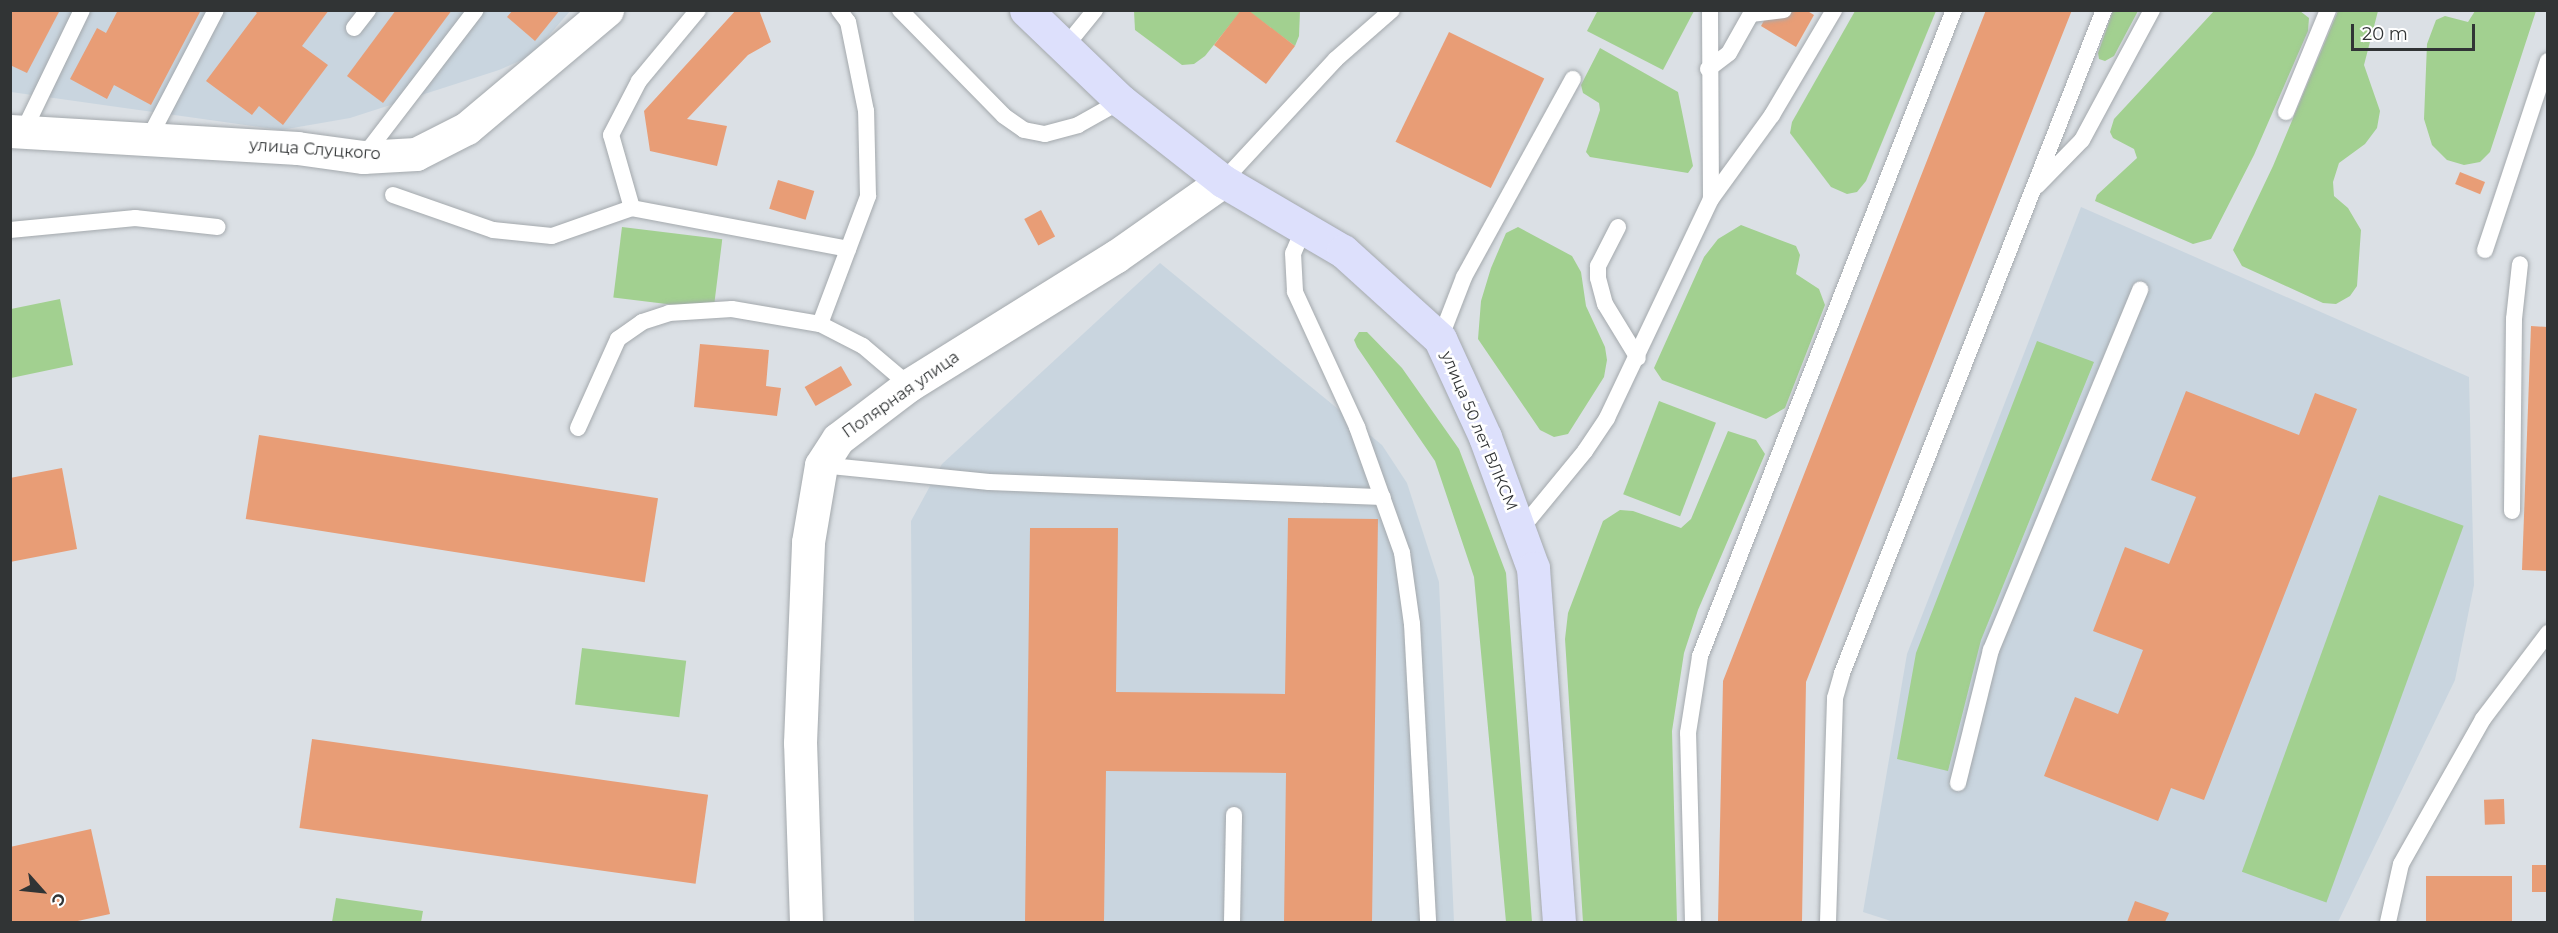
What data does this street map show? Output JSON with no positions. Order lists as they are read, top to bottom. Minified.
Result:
{"streets":{"main road":["улица 50 лет ВЛКСМ"],"street":["улица Слуцкого","Полярная улица"]},"crossings":[["Полярная улица","улица 50 лет ВЛКСМ"]],"scale_bar":"20 m","north":"bottom right"}
